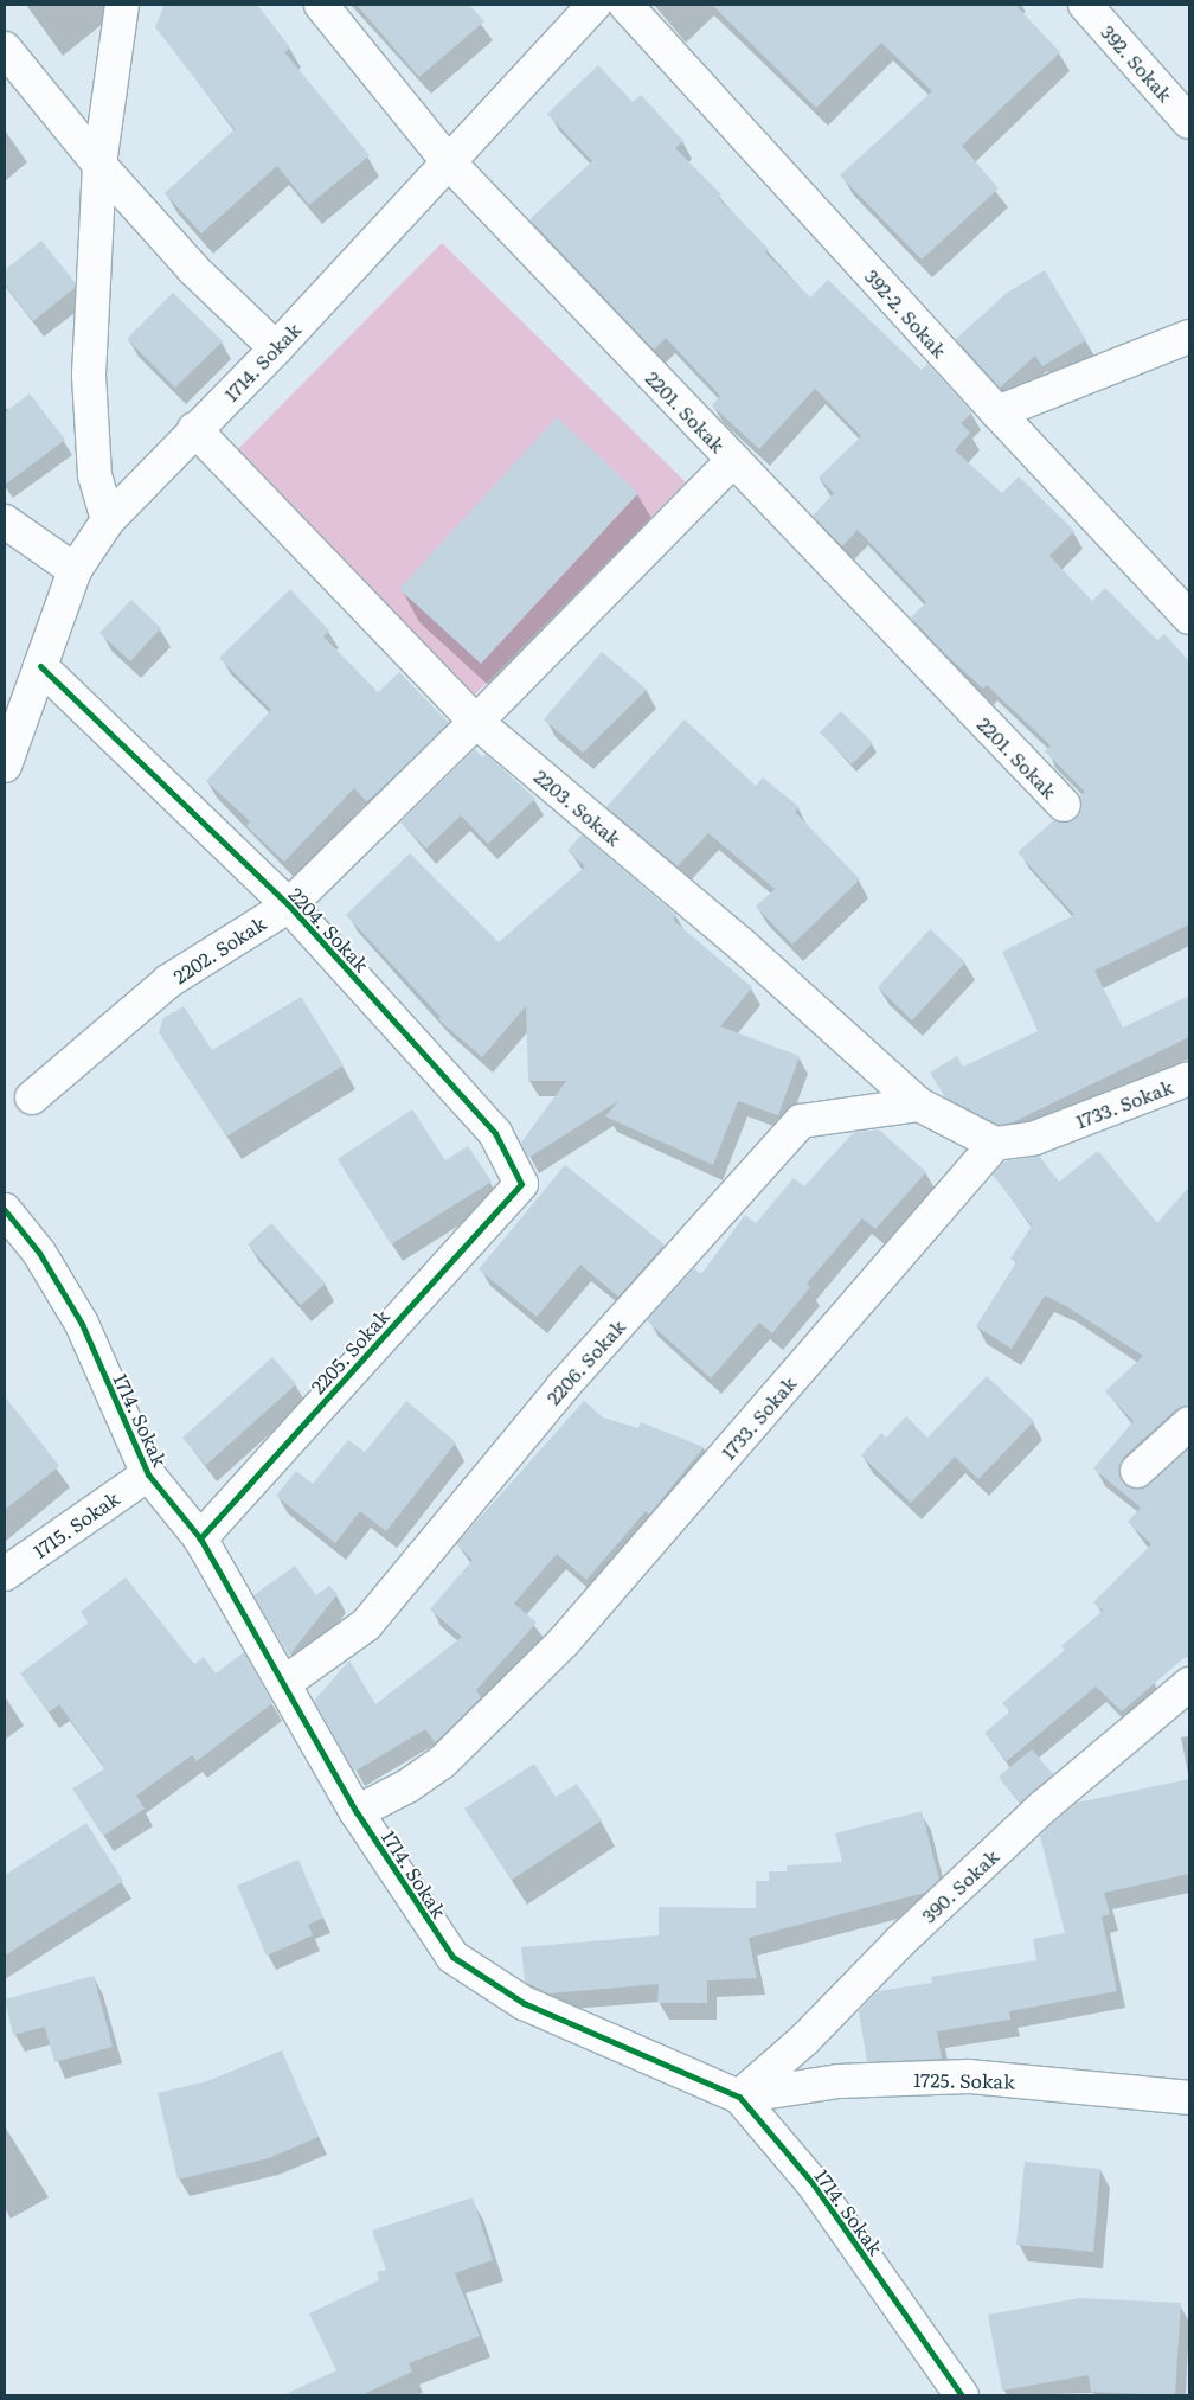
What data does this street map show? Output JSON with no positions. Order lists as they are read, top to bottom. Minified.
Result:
{"streets":{"street":["392. Sokak","392-2. Sokak","1714. Sokak","2201. Sokak","2203. Sokak","2204. Sokak","2202. Sokak","1733. Sokak","2205. Sokak","2206. Sokak","1715. Sokak","390. Sokak","1725. Sokak"]},"crossings":[["1714. Sokak","2201. Sokak"],["1714. Sokak","2203. Sokak"],["1714. Sokak","2204. Sokak"],["1714. Sokak","1733. Sokak"],["1714. Sokak","2205. Sokak"],["1714. Sokak","2206. Sokak"],["1714. Sokak","1715. Sokak"],["1714. Sokak","390. Sokak"],["1714. Sokak","1725. Sokak"],["2201. Sokak","2202. Sokak"],["2203. Sokak","2202. Sokak"],["2203. Sokak","1733. Sokak"],["2203. Sokak","2206. Sokak"],["2204. Sokak","2202. Sokak"],["2204. Sokak","2205. Sokak"],["390. Sokak","1725. Sokak"]]}
